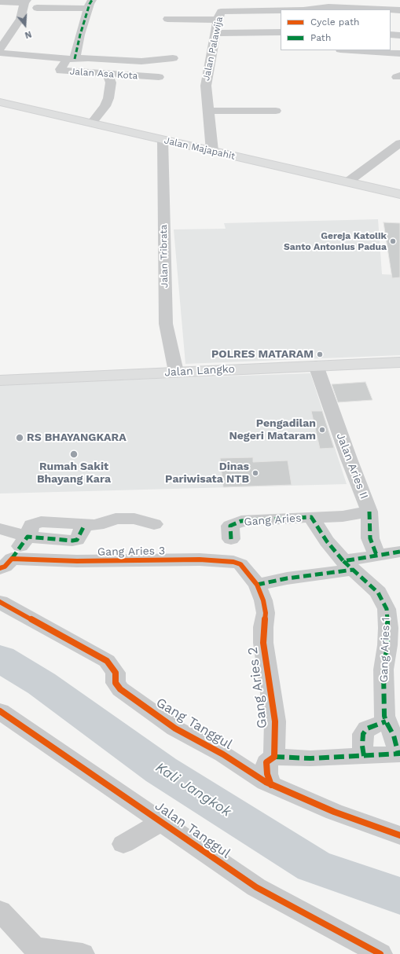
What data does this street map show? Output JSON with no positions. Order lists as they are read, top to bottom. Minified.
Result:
{"streets":{"main road":["Jalan Majapahit","Jalan Langko"],"street":["Jalan Palawija","Jalan Asa Kota","Jalan Tribrata","Jalan Aries II","Gang Aries","Gang Aries 3","Gang Aries 1","Gang Aries 2","Gang Tanggul","Jalan Tanggul"]},"crossings":[["Jalan Palawija","Jalan Majapahit"],["Jalan Majapahit","Jalan Tribrata"],["Jalan Tribrata","Jalan Langko"],["Jalan Langko","Jalan Aries II"],["Jalan Aries II","Gang Aries"],["Gang Aries","Gang Aries 1"],["Gang Aries 3","Gang Aries 2"],["Gang Aries 2","Gang Tanggul"]],"water":["Kali Jangkok"],"places":["Gereja Katolik Santo Antonius Padua","POLRES MATARAM","Pengadilan Negeri Mataram","RS BHAYANGKARA","Rumah Sakit Bhayang Kara","Dinas Pariwisata NTB"],"legend":["Cycle path","Path"],"north":"bottom"}
